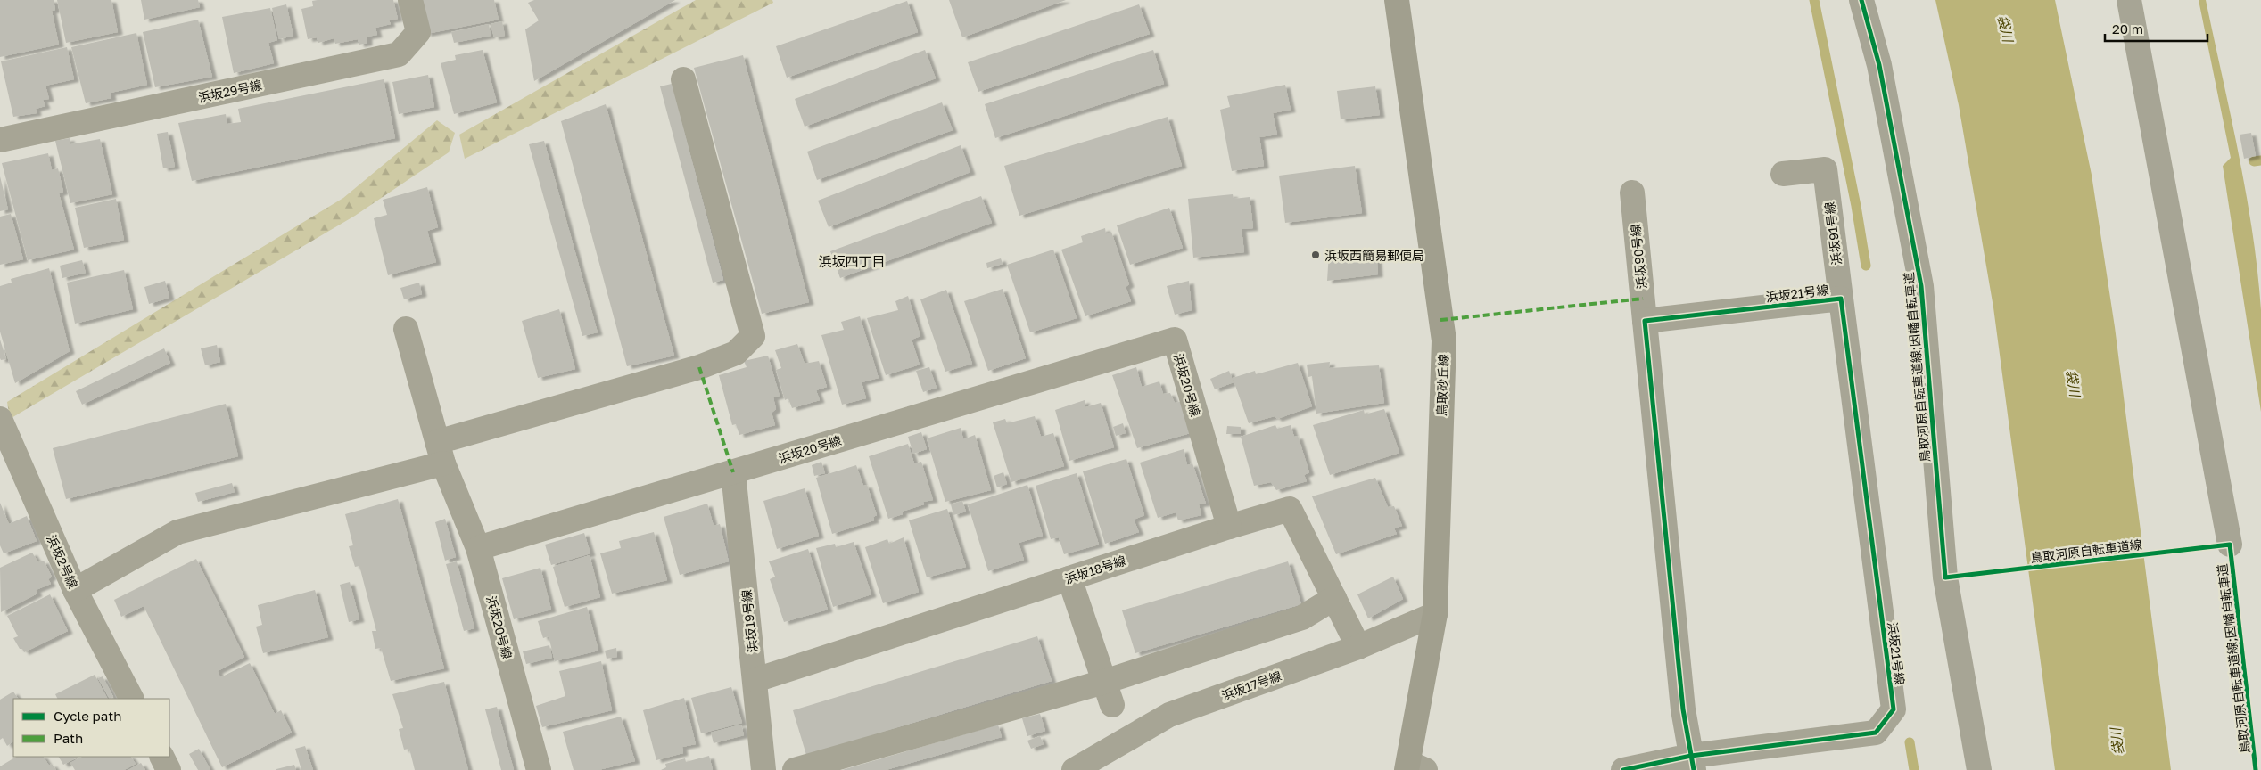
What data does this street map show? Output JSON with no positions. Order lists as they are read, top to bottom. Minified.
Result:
{"streets":{"main road":["鳥取砂丘線"],"street":["浜坂29号線","浜坂91号線","浜坂90号線","浜坂21号線","鳥取河原自転車道線;因幡自転車道","浜坂20号線","浜坂2号線","浜坂18号線","浜坂19号線","浜坂17号線"],"cycle path":["鳥取河原自転車道線"]},"crossings":[["浜坂91号線","浜坂21号線"],["浜坂90号線","浜坂21号線"],["浜坂20号線","浜坂18号線"],["浜坂20号線","浜坂19号線"],["鳥取砂丘線","浜坂17号線"],["浜坂18号線","浜坂19号線"],["浜坂18号線","浜坂17号線"]],"districts":["浜坂四丁目"],"water":["袋川"],"places":["浜坂西簡易郵便局"],"legend":["Cycle path","Path"],"scale_bar":"20 m"}
